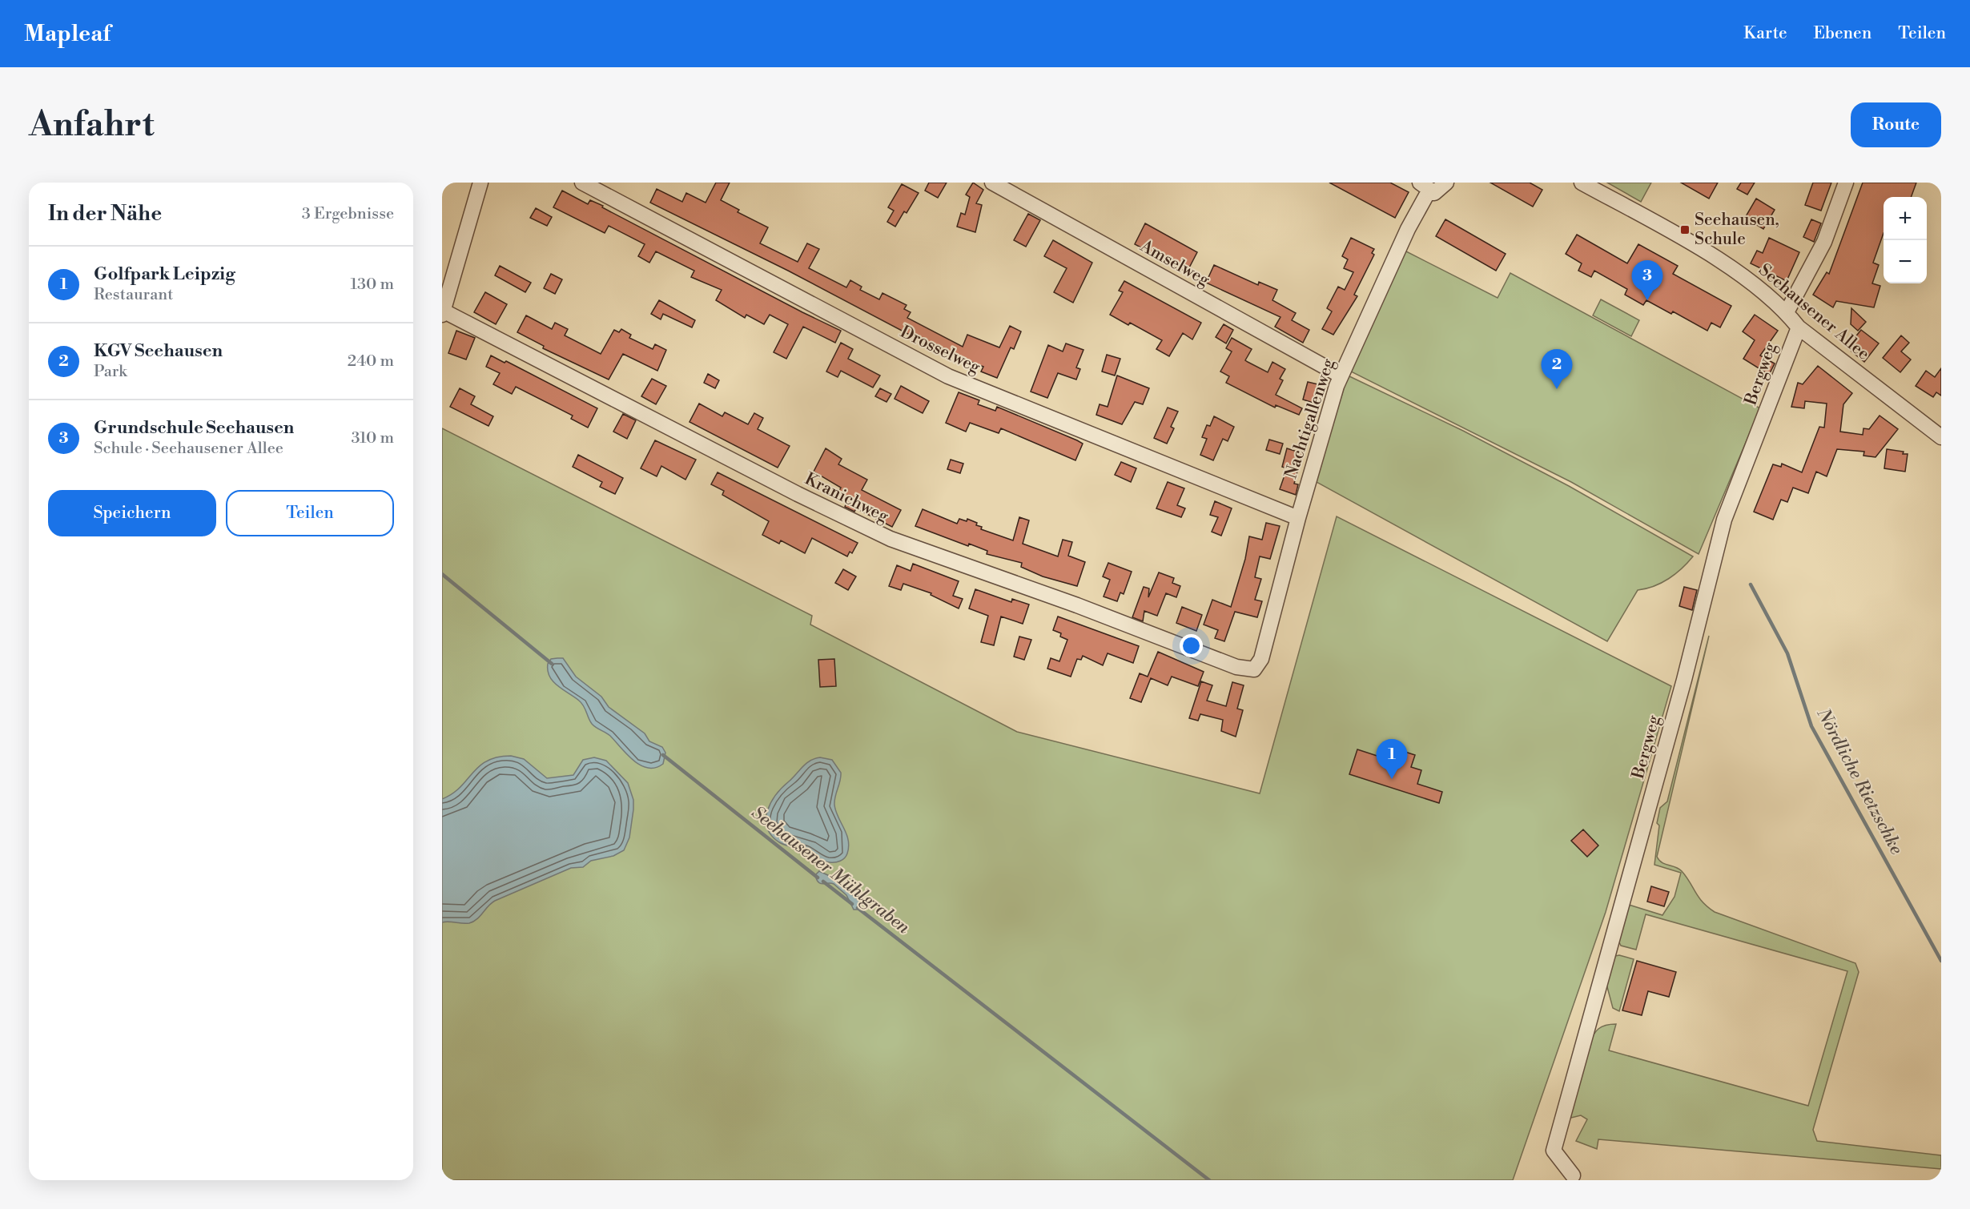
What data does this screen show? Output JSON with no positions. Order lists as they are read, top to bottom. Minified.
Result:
{"streets":{"street":["Amselweg","Seehausener Allee","Drosselweg","Bergweg","Nachtigallenweg","Kranichweg"]},"crossings":[["Amselweg","Nachtigallenweg"],["Seehausener Allee","Bergweg"],["Drosselweg","Nachtigallenweg"],["Nachtigallenweg","Kranichweg"]],"water":["Nördliche Rietzschke","Seehausener Mühlgraben"],"places":{"transit":["Seehausen, Schule"]},"page":{"header":"Mapleaf","nav":["Karte","Ebenen","Teilen"],"buttons":["Route",["Speichern","Teilen"]],"title":"Anfahrt","heading":["In der Nähe","3 Ergebnisse"],"map_buttons":["+","−"],"list":[{"mark":"1","name":"Golfpark Leipzig","note":"Restaurant","value":"130 m"},{"mark":"2","name":"KGV Seehausen","note":"Park","value":"240 m"},{"mark":"3","name":"Grundschule Seehausen","note":"Schule · Seehausener Allee","value":"310 m"}],"pins":["3","2","1"]}}
